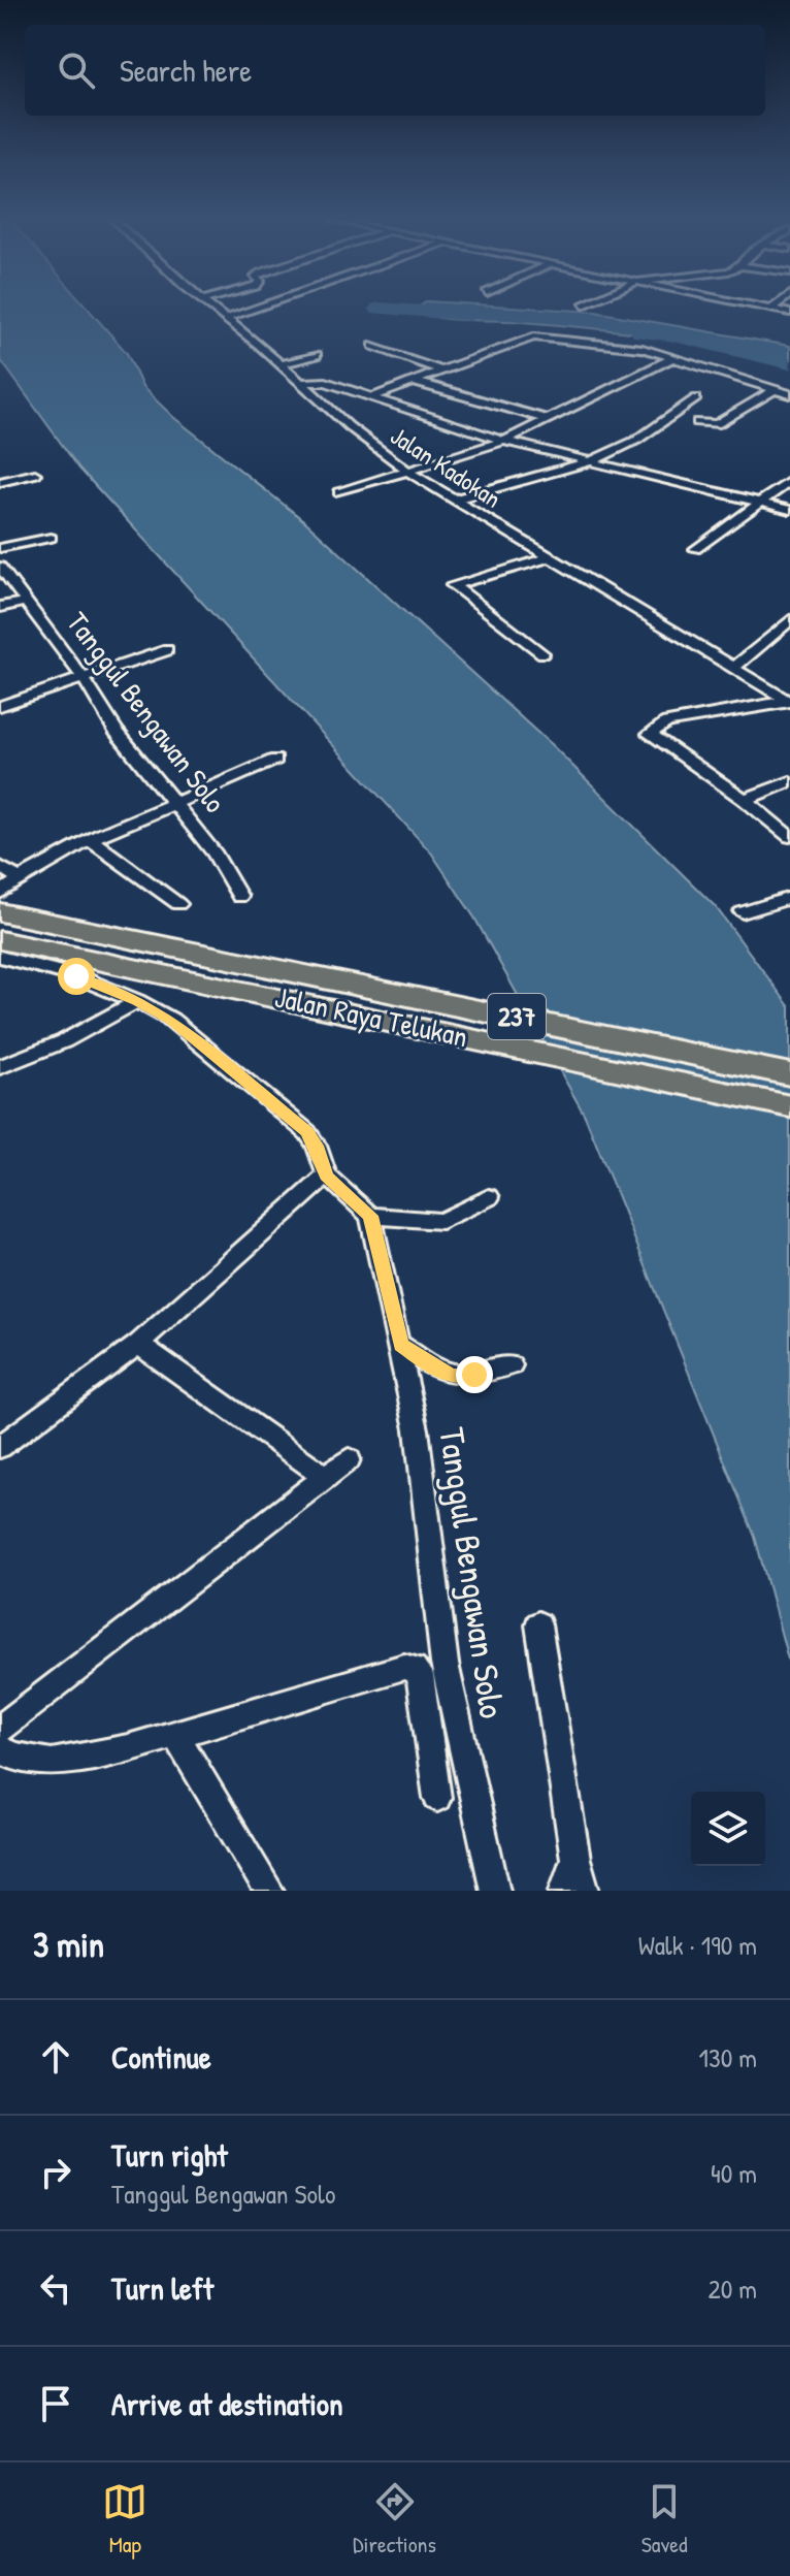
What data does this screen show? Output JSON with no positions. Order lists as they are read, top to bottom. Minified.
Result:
{"streets":{"main road":["Jalan Raya Telukan","237"],"street":["Jalan Kadokan","Tanggul Bengawan Solo"]},"page":{"search":"Search here","heading":["3 min","Walk · 190 m"],"list":[["Continue","130 m"],["Turn right","Tanggul Bengawan Solo","40 m"],["Turn left","20 m"],"Arrive at destination"],"nav":["Map","Directions","Saved"]}}
